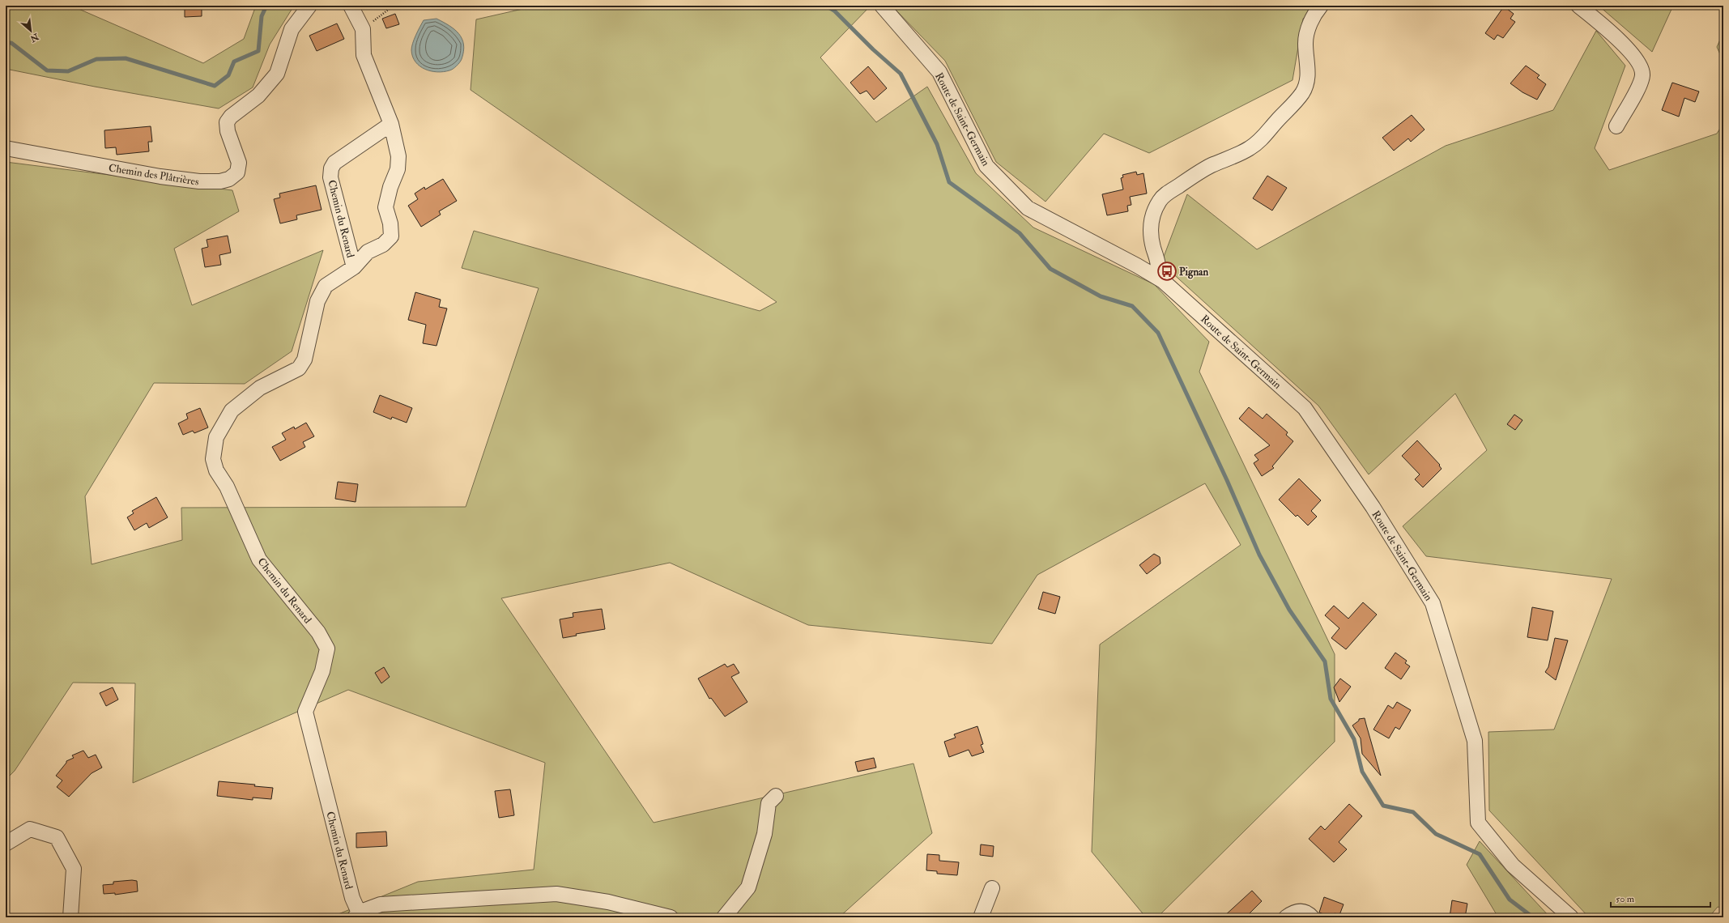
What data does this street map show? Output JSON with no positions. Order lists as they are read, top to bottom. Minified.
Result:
{"streets":{"street":["Route de Saint-Germain","Chemin des Plâtrières","Chemin du Renard"]},"places":{"bus stop":["Pignan"]},"scale_bar":"50 m","north":"bottom right"}
